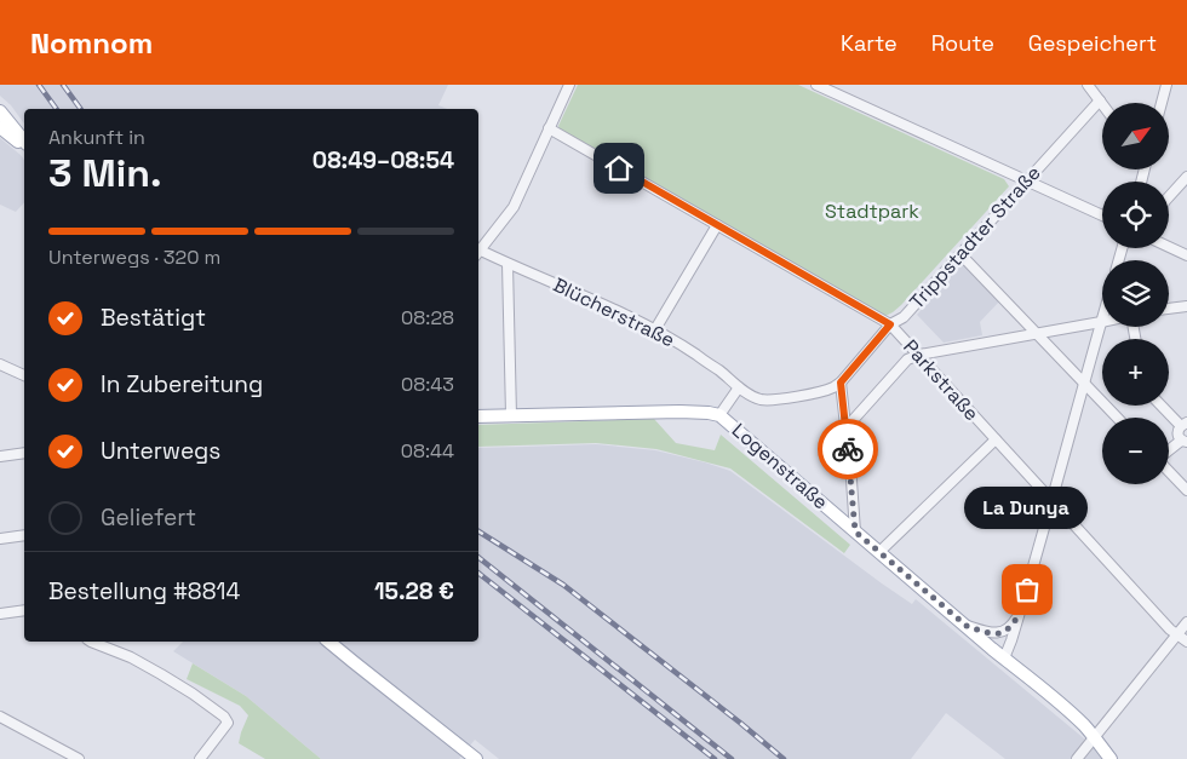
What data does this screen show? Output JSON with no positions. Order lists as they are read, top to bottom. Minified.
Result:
{"streets":{"main road":["Logenstraße"],"street":["Trippstadter Straße","Blücherstraße","Parkstraße"]},"crossings":[["Trippstadter Straße","Parkstraße"]],"parks":["Stadtpark"],"places":["La Dunya"],"north":"top right","page":{"header":"Nomnom","nav":["Karte","Route","Gespeichert"],"map_buttons":["+","−"],"heading":["3 Min.","Ankunft in","08:49–08:54"],"panel":["Bestellung #8814","15.28 €"],"bar":"Unterwegs · 320 m","list":[["Bestätigt","08:28"],["In Zubereitung","08:43"],["Unterwegs","08:44"],"Geliefert"],"bubble":"La Dunya"}}
